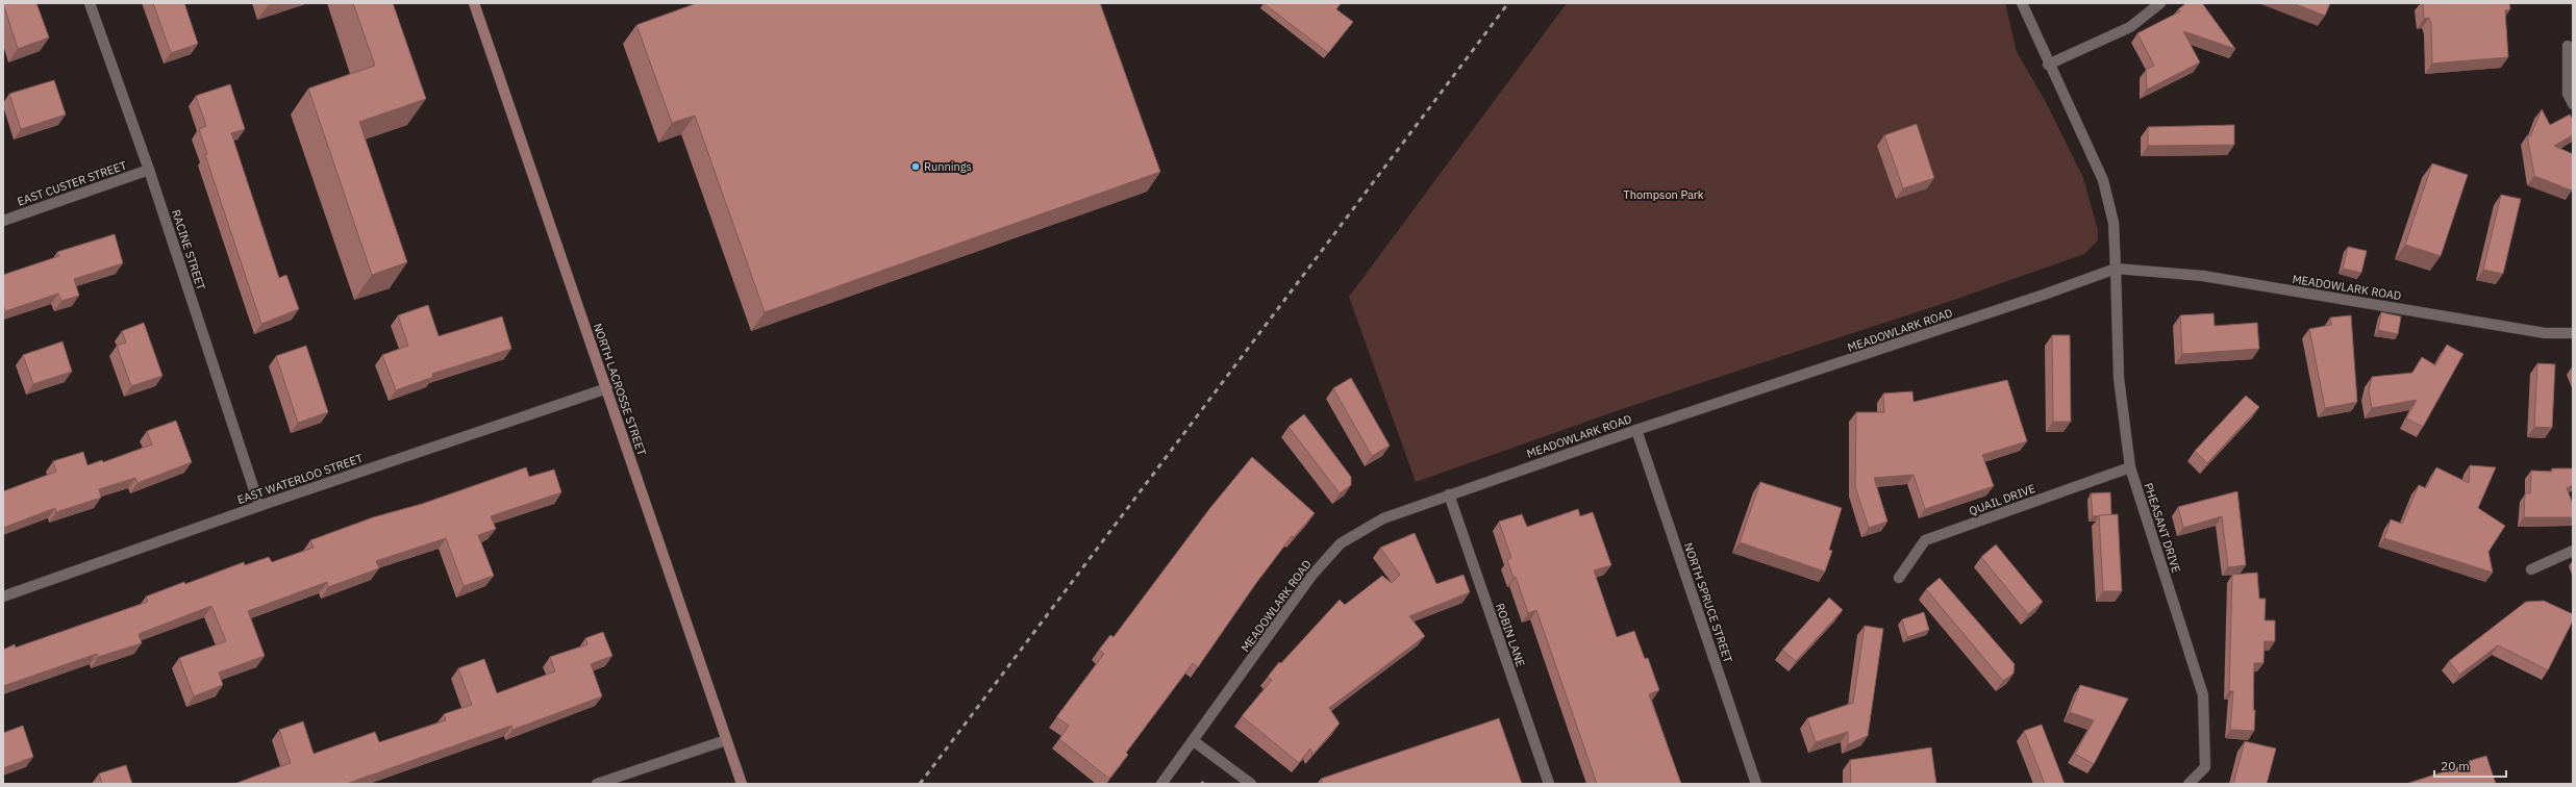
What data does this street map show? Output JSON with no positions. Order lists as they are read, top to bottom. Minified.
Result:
{"streets":{"main road":["NORTH LACROSSE STREET"],"street":["EAST CUSTER STREET","RACINE STREET","MEADOWLARK ROAD","EAST WATERLOO STREET","QUAIL DRIVE","PHEASANT DRIVE","NORTH SPRUCE STREET","ROBIN LANE"]},"crossings":[["EAST CUSTER STREET","RACINE STREET"],["RACINE STREET","EAST WATERLOO STREET"],["MEADOWLARK ROAD","PHEASANT DRIVE"],["MEADOWLARK ROAD","NORTH SPRUCE STREET"],["MEADOWLARK ROAD","ROBIN LANE"],["NORTH LACROSSE STREET","EAST WATERLOO STREET"],["QUAIL DRIVE","PHEASANT DRIVE"]],"parks":["Thompson Park"],"places":["Runnings"],"scale_bar":"20 m"}
